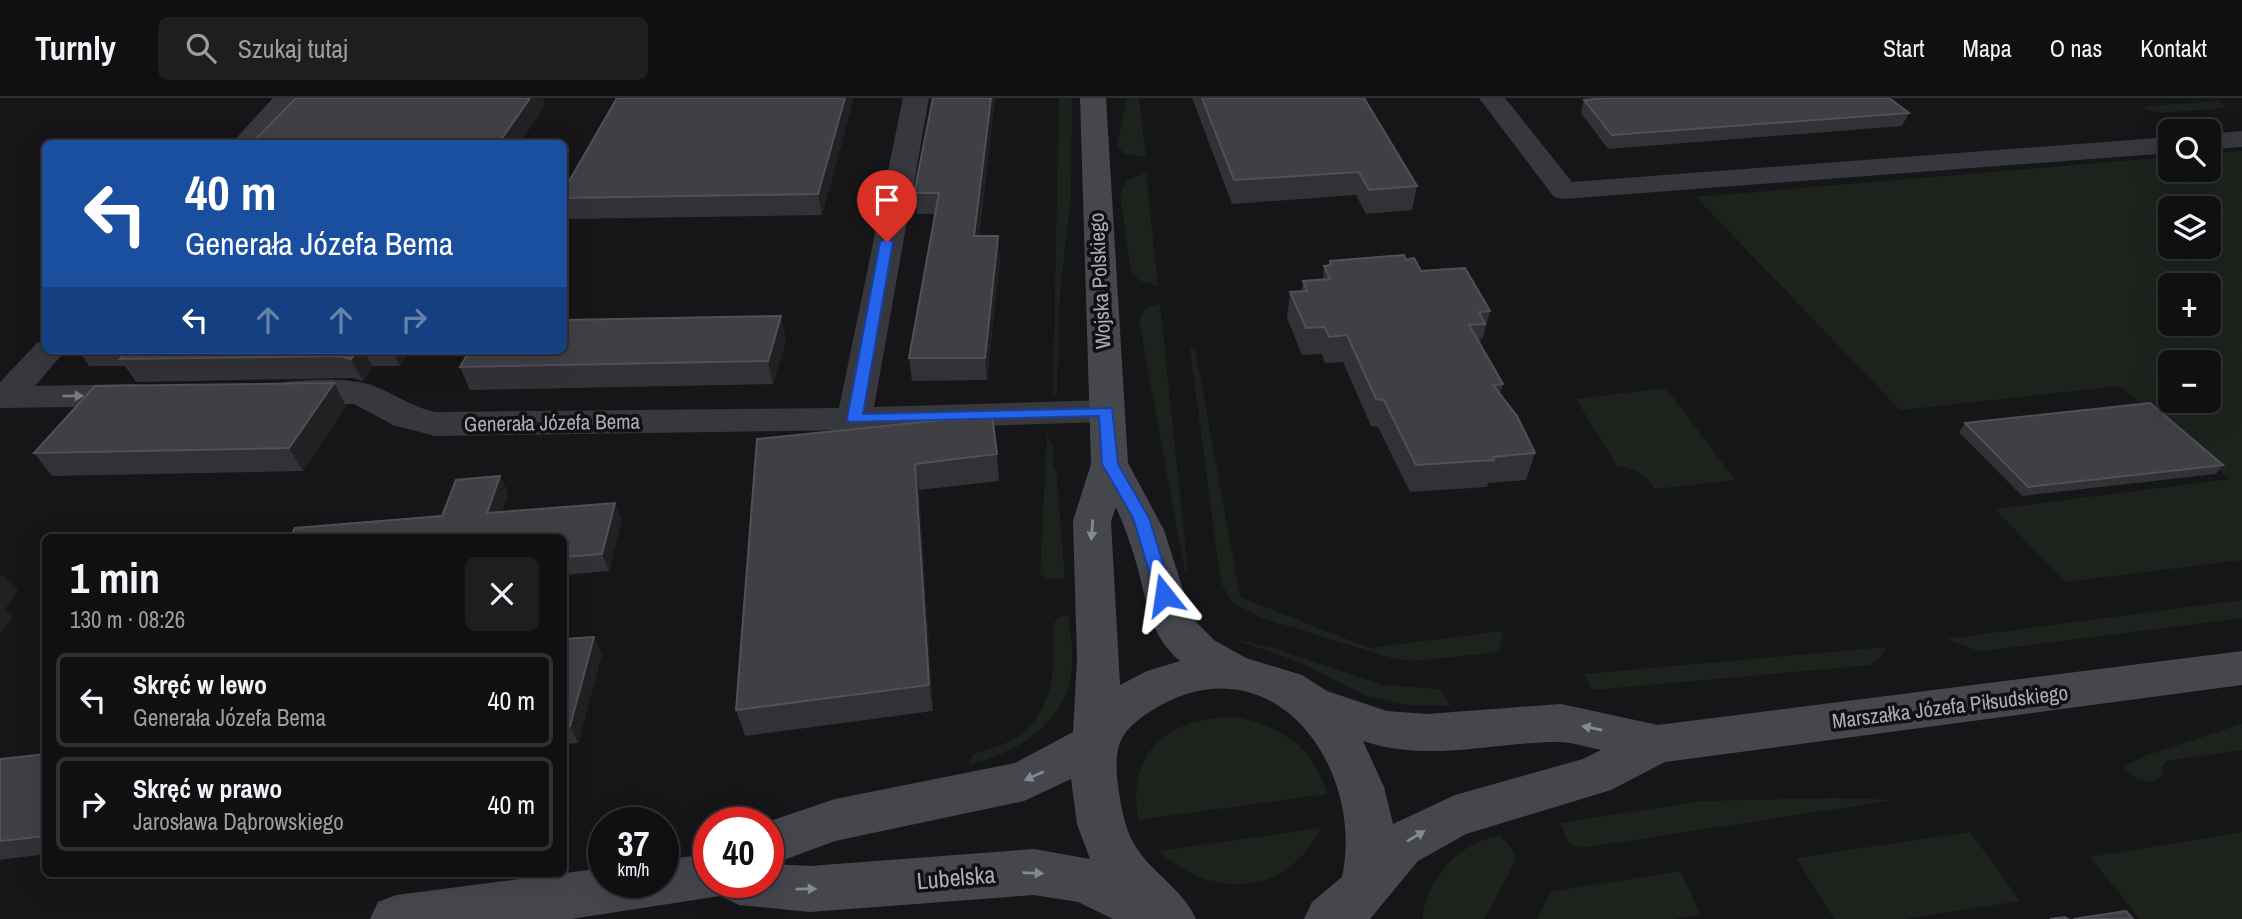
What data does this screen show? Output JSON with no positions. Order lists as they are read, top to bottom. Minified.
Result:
{"streets":{"street":["Wojska Polskiego","Generała Józefa Bema","Marszałka Józefa Piłsudskiego","Lubelska"]},"crossings":[["Wojska Polskiego","Generała Józefa Bema"],["Wojska Polskiego","Lubelska"]],"page":{"header":"Turnly","search":"Szukaj tutaj","nav":["Start","Mapa","O nas","Kontakt"],"map_buttons":["+","−"],"turn":["40 m","Generała Józefa Bema"],"heading":["1 min","130 m · 08:26"],"list":[{"name":"Skręć w lewo","note":"Generała Józefa Bema","value":"40 m"},{"name":"Skręć w prawo","note":"Jarosława Dąbrowskiego","value":"40 m"}],"speed":"37 km/h","limit":"40"}}
